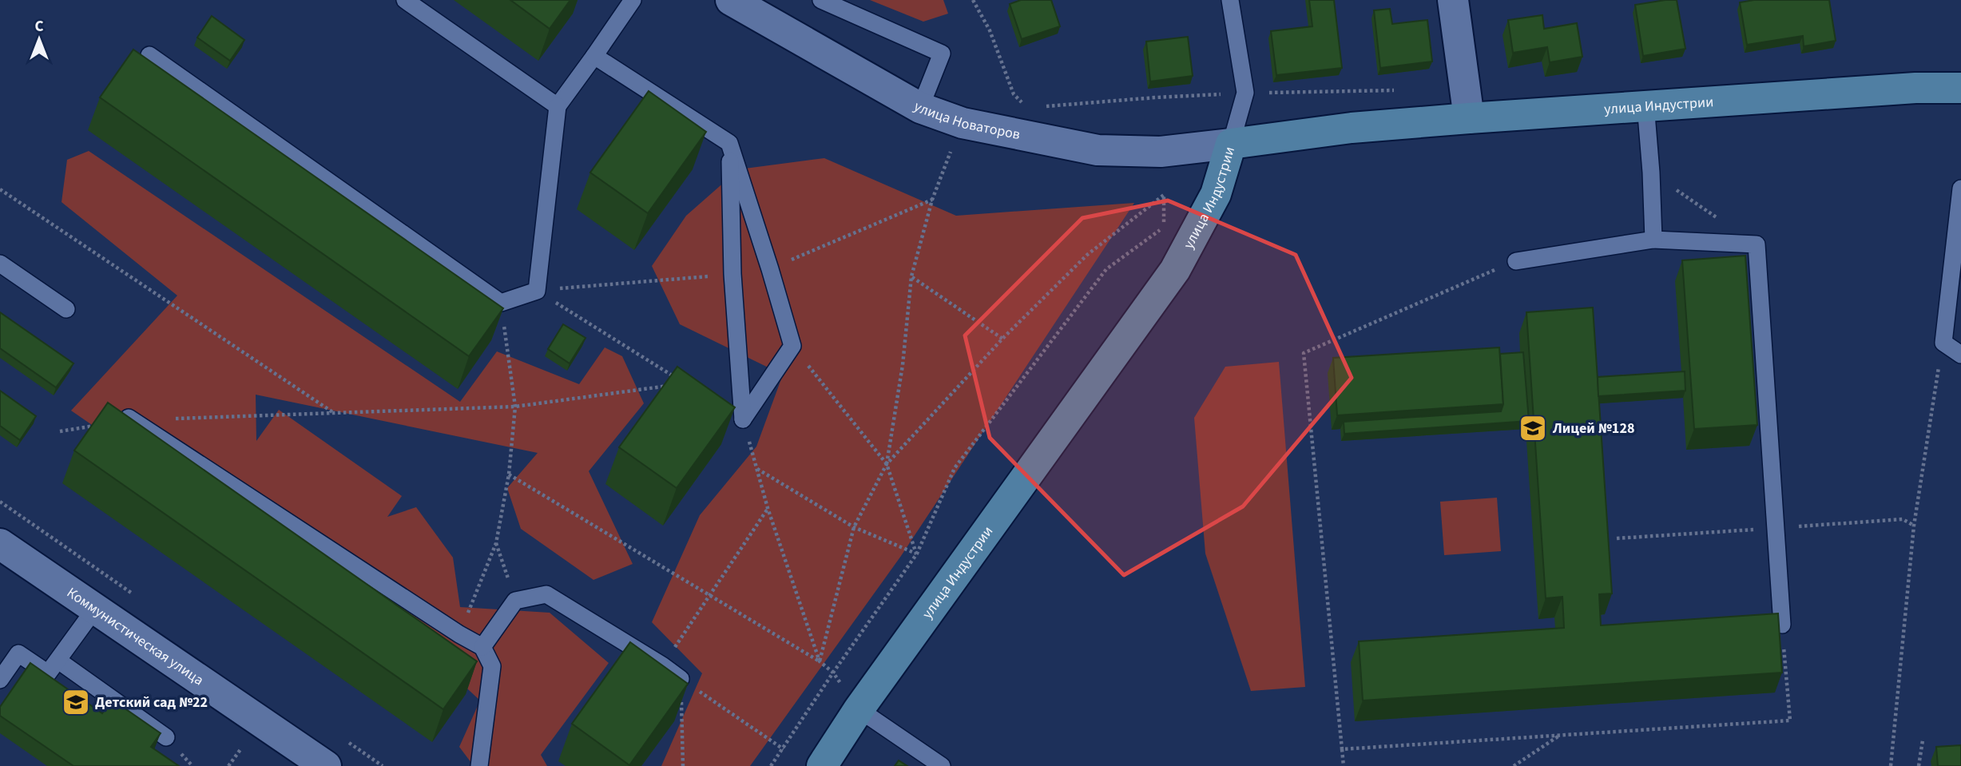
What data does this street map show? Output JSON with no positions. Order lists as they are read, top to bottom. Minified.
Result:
{"streets":{"street":["улица Индустрии","улица Новаторов","Коммунистическая улица"]},"crossings":[["улица Индустрии","улица Новаторов"]],"places":{"school or university":["Лицей №128","Детский сад №22"]},"north":"top"}
